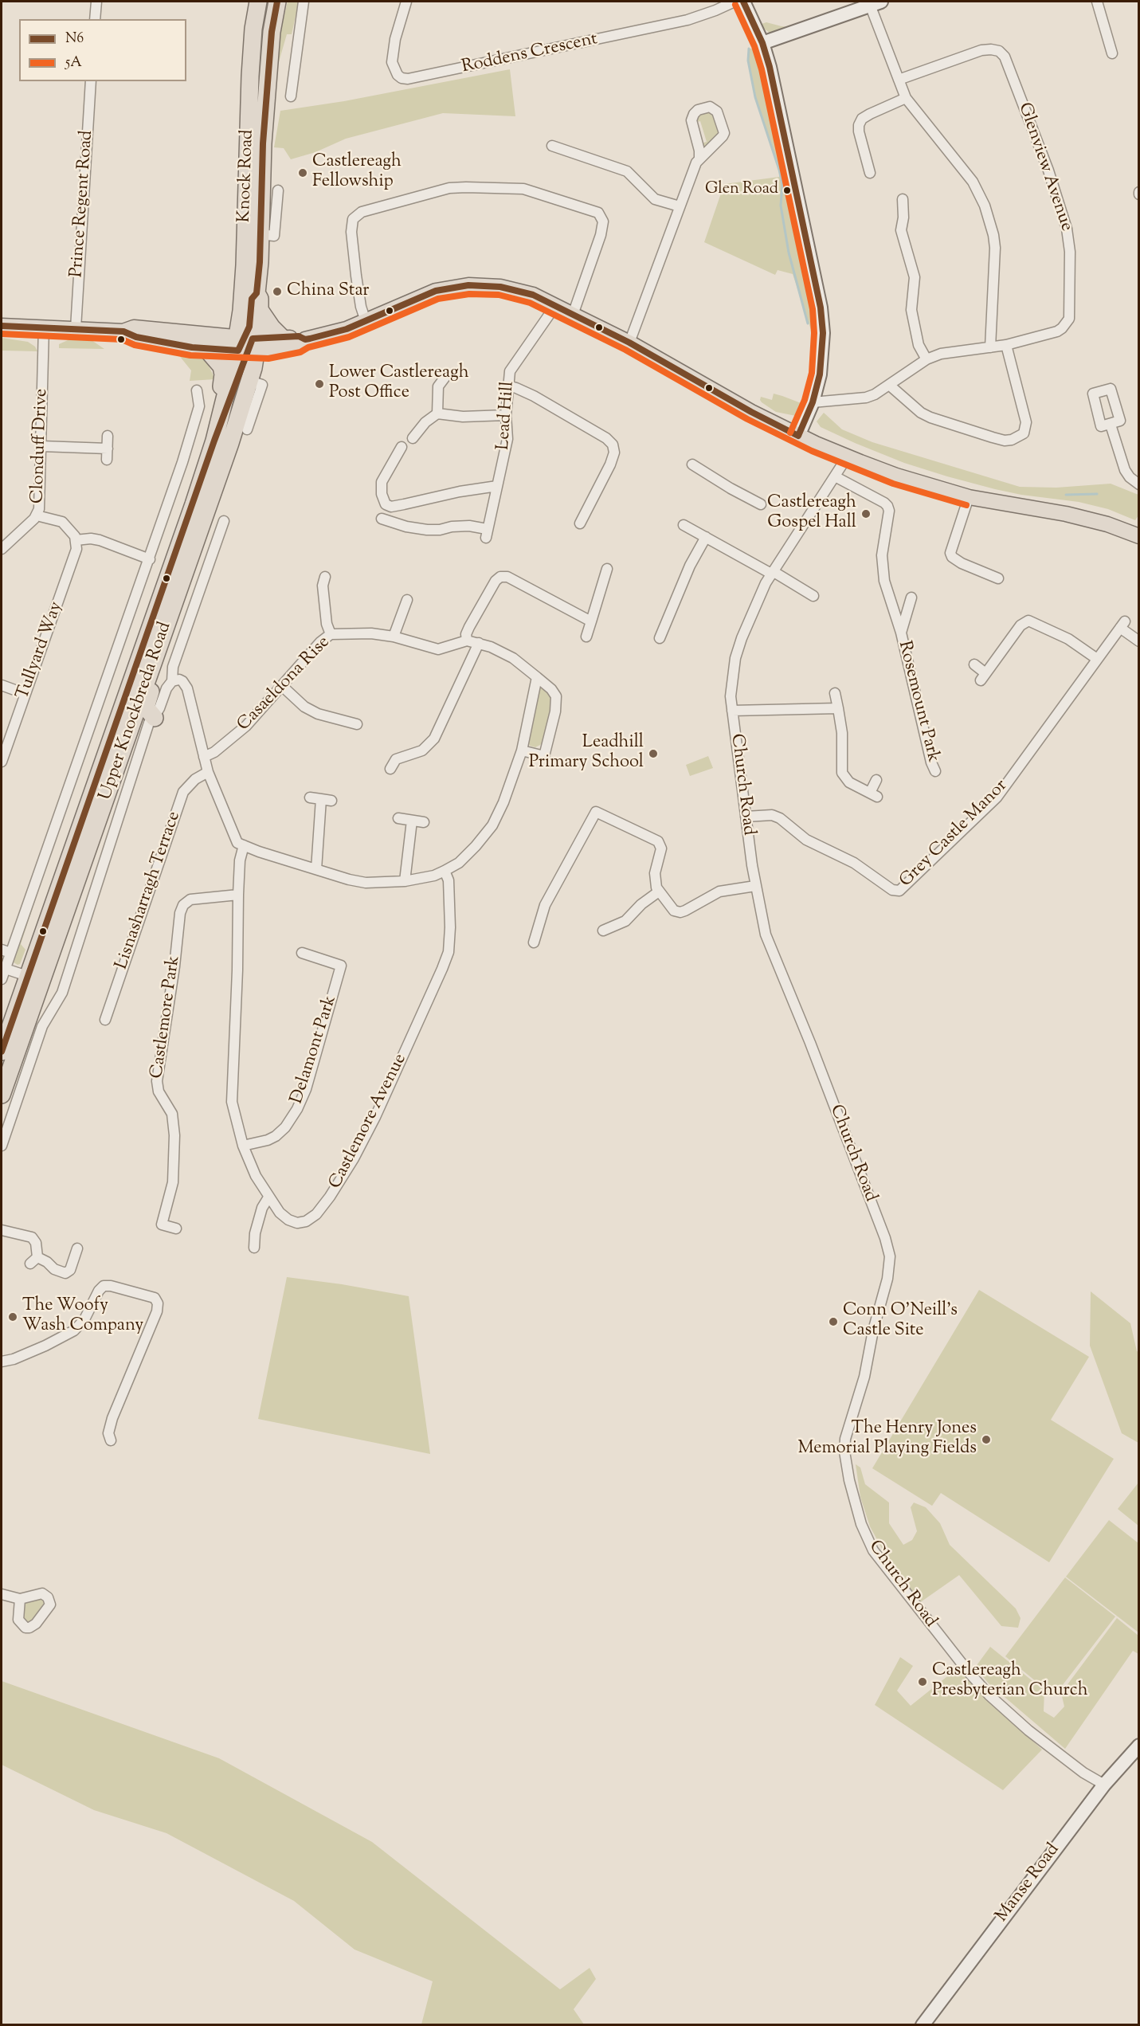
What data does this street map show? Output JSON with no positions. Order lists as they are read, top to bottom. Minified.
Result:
{"streets":{"highway":["Knock Road","Upper Knockbreda Road"],"street":["Roddens Crescent","Glenview Avenue","Prince Regent Road","Lead Hill","Clonduff Drive","Tullyard Way","Casaeldona Rise","Rosemount Park","Church Road","Grey Castle Manor","Lisnasharragh Terrace","Castlemore Park","Delamont Park","Castlemore Avenue","Manse Road"]},"crossings":[["Knock Road","Upper Knockbreda Road"],["Rosemount Park","Church Road"],["Church Road","Grey Castle Manor"],["Church Road","Manse Road"],["Castlemore Park","Castlemore Avenue"],["Delamont Park","Castlemore Avenue"]],"places":["Castlereagh Fellowship","Glen Road","China Star","Lower Castlereagh Post Office","Castlereagh Gospel Hall","Leadhill Primary School","The Woofy Wash Company","Conn O'Neill's Castle Site","The Henry Jones Memorial Playing Fields","Castlereagh Presbyterian Church"],"lines":["transit line N6","transit line 5A"],"legend":["N6","5A"]}
